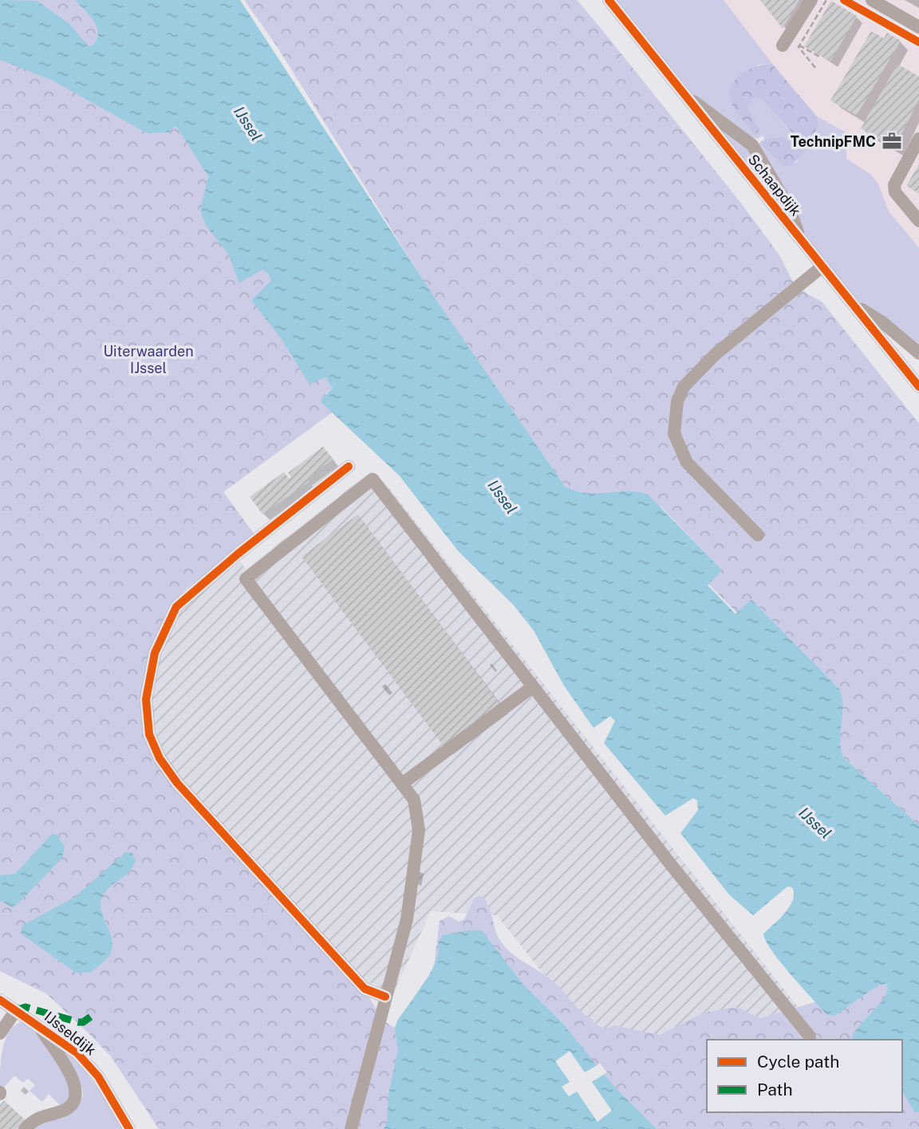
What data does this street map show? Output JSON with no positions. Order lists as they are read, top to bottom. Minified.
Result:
{"streets":{"street":["Schaapdijk","IJsseldijk"]},"water":["IJssel"],"parks":["Uiterwaarden IJssel"],"places":{"office":["TechnipFMC"]},"legend":["Cycle path","Path"]}
